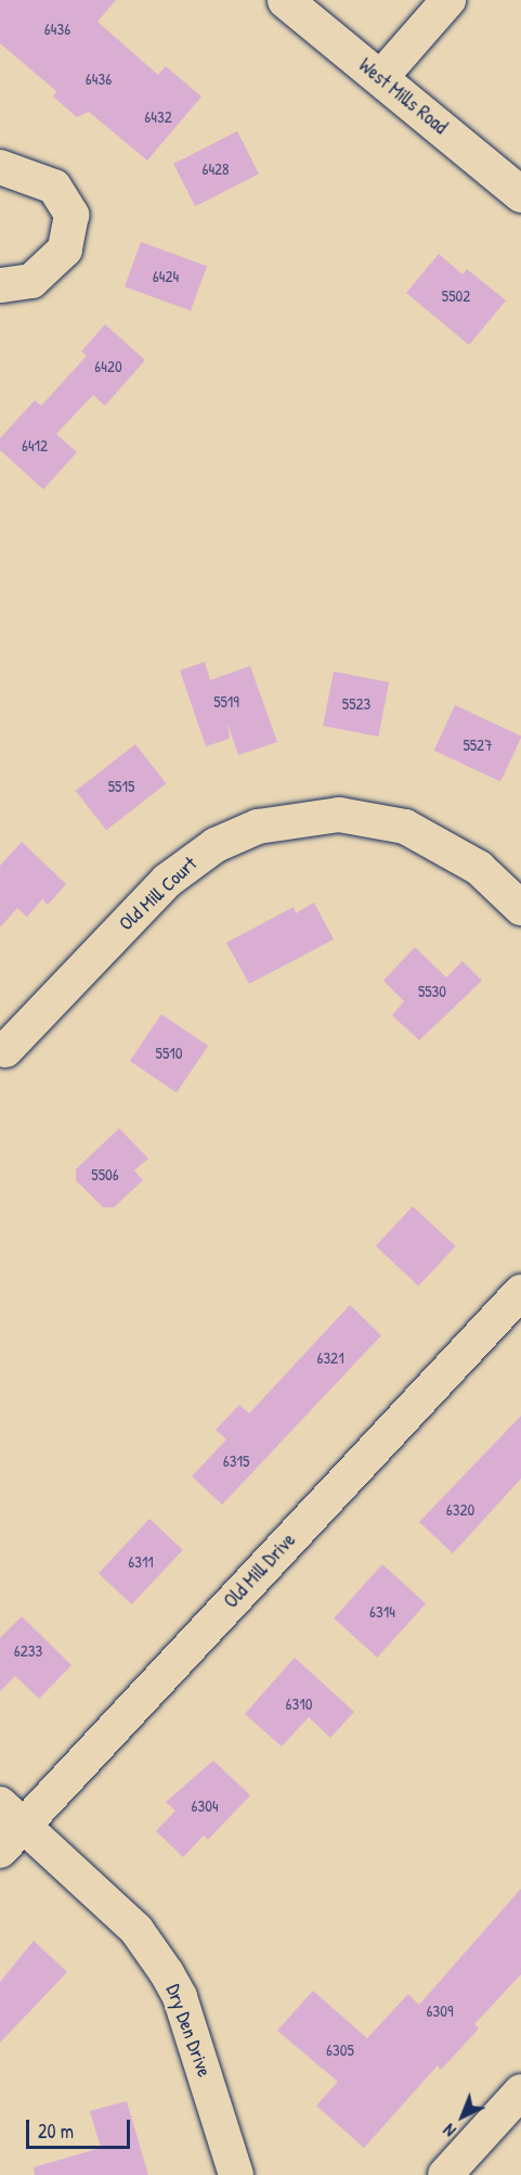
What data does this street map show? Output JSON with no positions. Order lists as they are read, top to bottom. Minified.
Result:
{"streets":{"street":["West Mills Road","Old Mill Court","Old Mill Drive","Dry Den Drive"]},"crossings":[["Old Mill Drive","Dry Den Drive"]],"house_numbers":["6436","6436","6432","6428","6424","5502","6420","6412","5519","5523","5527","5515","5530","5510","5506","6321","6315","6320","6311","6314","6233","6310","6304","6309","6305"],"scale_bar":"20 m","north":"bottom left"}
